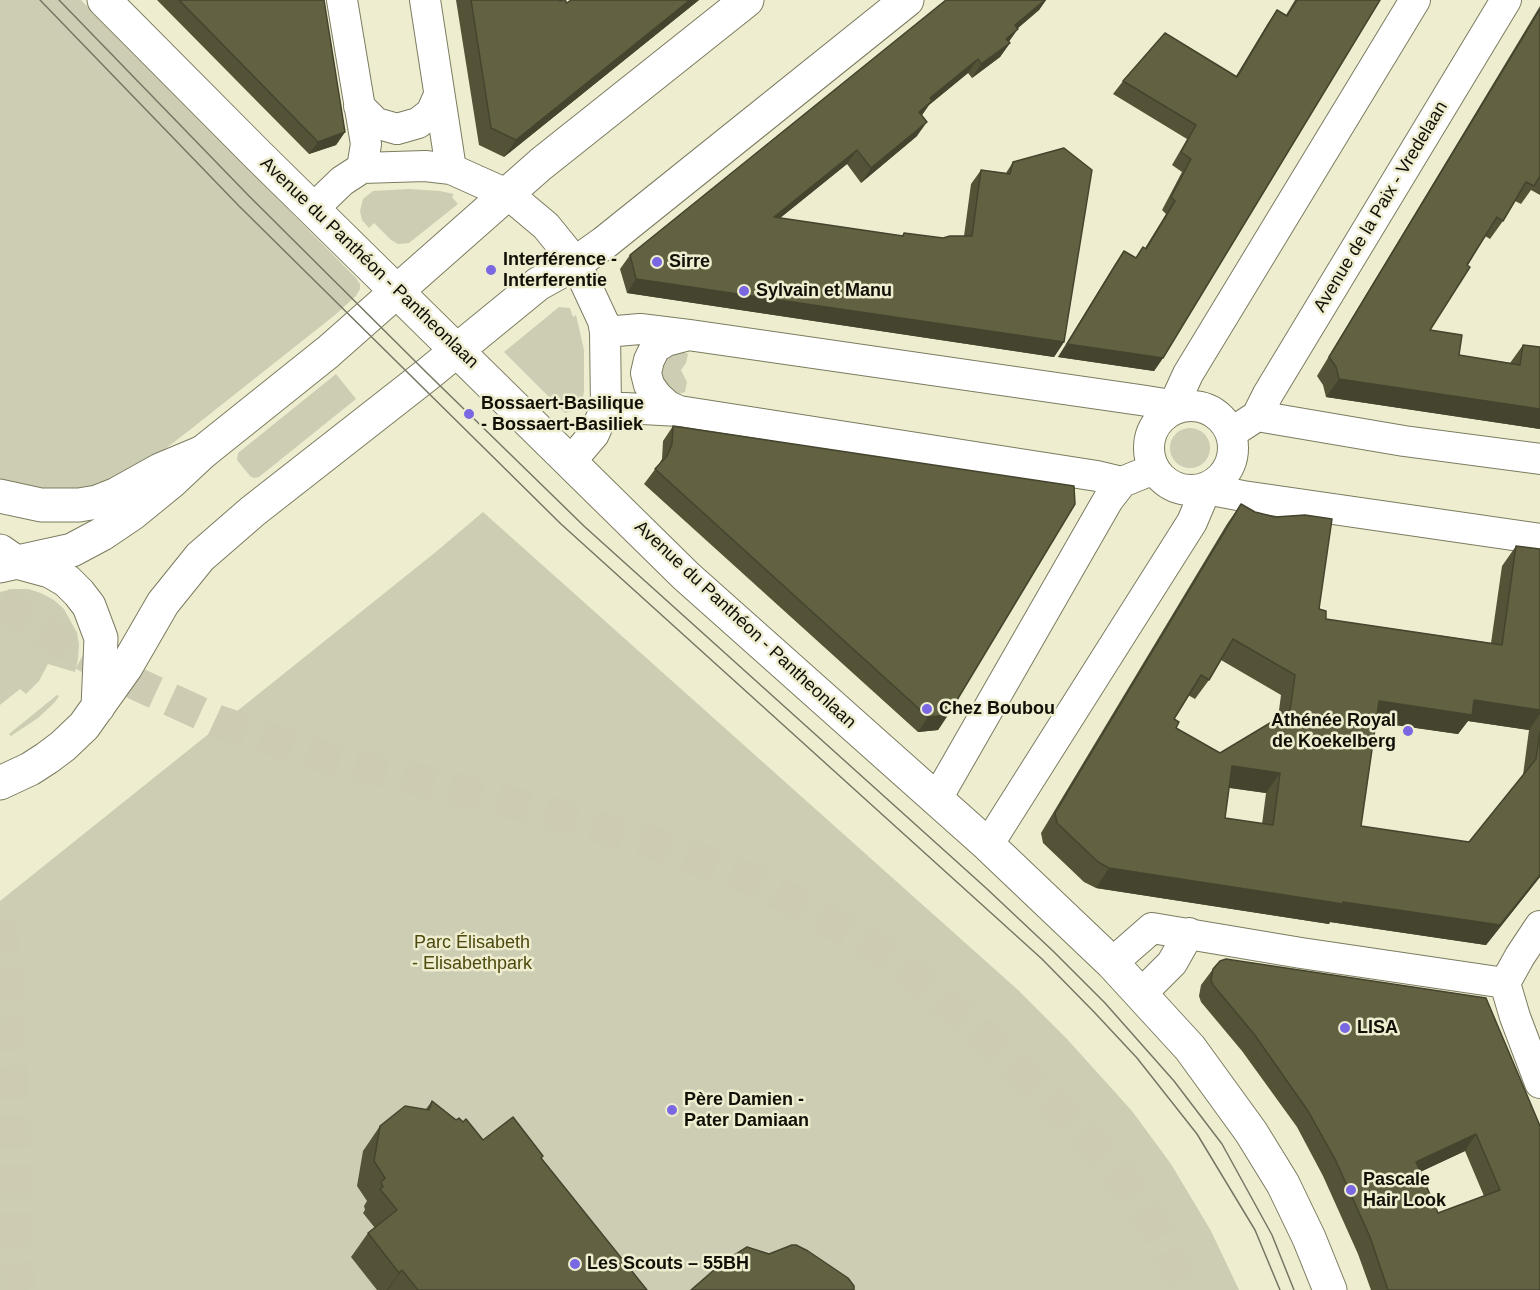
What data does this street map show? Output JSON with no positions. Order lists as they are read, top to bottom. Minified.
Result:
{"streets":{"main road":["Avenue du Panthéon - Pantheonlaan"],"street":["Avenue de la Paix - Vredelaan"]},"parks":["Parc Élisabeth - Elisabethpark"],"places":["Sirre","Interférence - Interferentie","Sylvain et Manu","Bossaert-Basilique - Bossaert-Basiliek","Chez Boubou","Athénée Royal de Koekelberg","LISA","Père Damien - Pater Damiaan","Pascale Hair Look","Les Scouts – 55BH"]}
